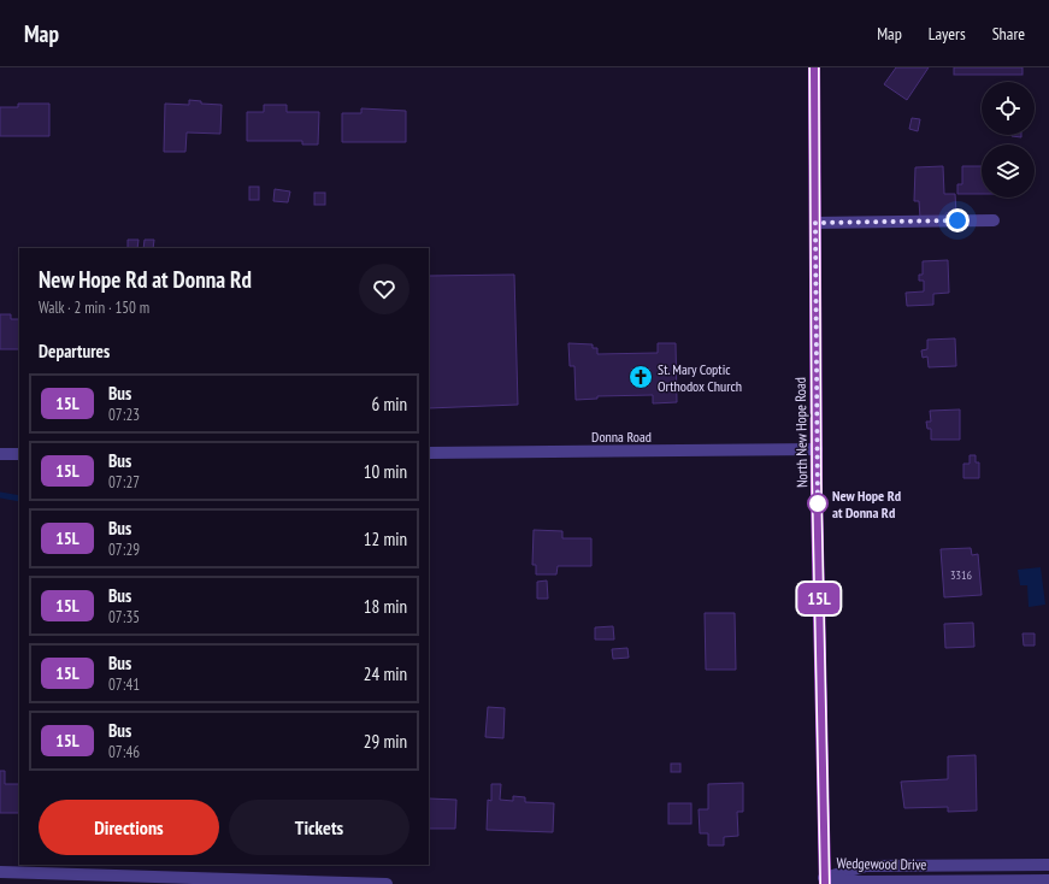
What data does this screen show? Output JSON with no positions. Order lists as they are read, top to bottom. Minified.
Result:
{"streets":{"main road":["North New Hope Road"],"street":["Donna Road","Wedgewood Drive"]},"crossings":[["North New Hope Road","Donna Road"],["North New Hope Road","Wedgewood Drive"]],"places":{"church":["St. Mary Coptic Orthodox Church"],"other":["New Hope Rd at Donna Rd"]},"lines":["bus line 15L"],"house_numbers":["3316"],"page":{"header":"Map","nav":["Map","Layers","Share"],"on_map":"15L","heading":[["New Hope Rd at Donna Rd","Walk · 2 min · 150 m"],"Departures"],"list":[{"mark":"15L","name":"Bus","note":"07:23","value":"6 min"},{"mark":"15L","name":"Bus","note":"07:27","value":"10 min"},{"mark":"15L","name":"Bus","note":"07:29","value":"12 min"},{"mark":"15L","name":"Bus","note":"07:35","value":"18 min"},{"mark":"15L","name":"Bus","note":"07:41","value":"24 min"},{"mark":"15L","name":"Bus","note":"07:46","value":"29 min"}],"buttons":["Directions","Tickets"]}}
